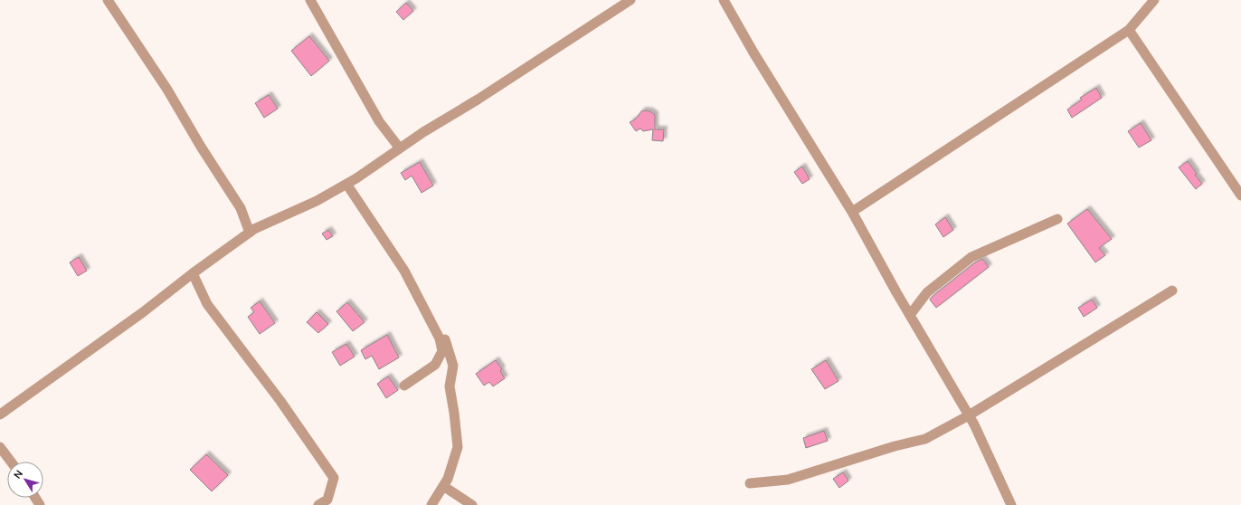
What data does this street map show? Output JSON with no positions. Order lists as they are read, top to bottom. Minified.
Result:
{"north":"top left"}
